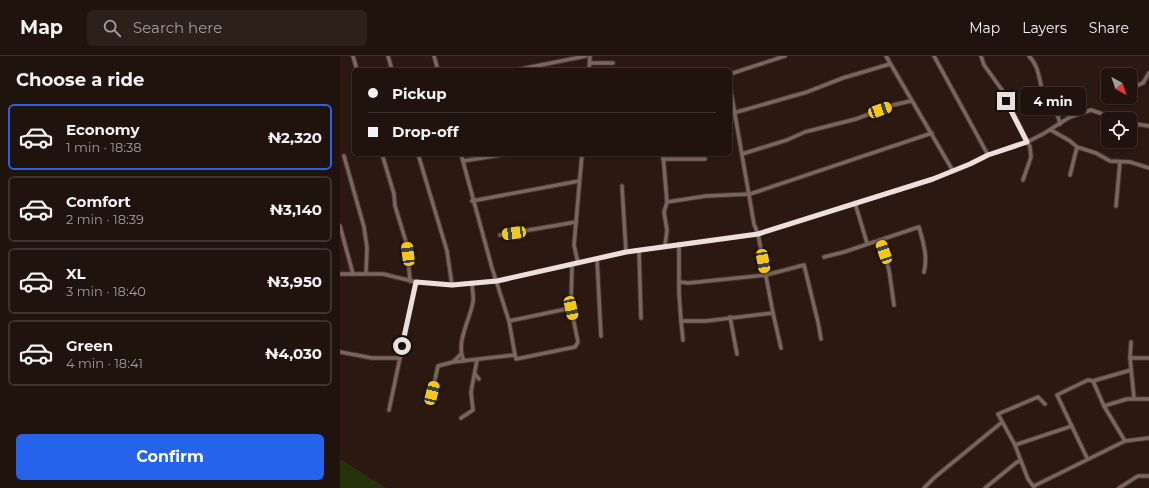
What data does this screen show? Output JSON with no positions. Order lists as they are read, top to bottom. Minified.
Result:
{"north":"bottom right","page":{"header":"Map","search":"Search here","nav":["Map","Layers","Share"],"heading":"Choose a ride","banner":["Pickup","Drop-off"],"bubble":"4 min","list":[{"name":"Economy","note":"1 min · 18:38","value":"₦2,320"},{"name":"Comfort","note":"2 min · 18:39","value":"₦3,140"},{"name":"XL","note":"3 min · 18:40","value":"₦3,950"},{"name":"Green","note":"4 min · 18:41","value":"₦4,030"}],"buttons":"Confirm"}}
